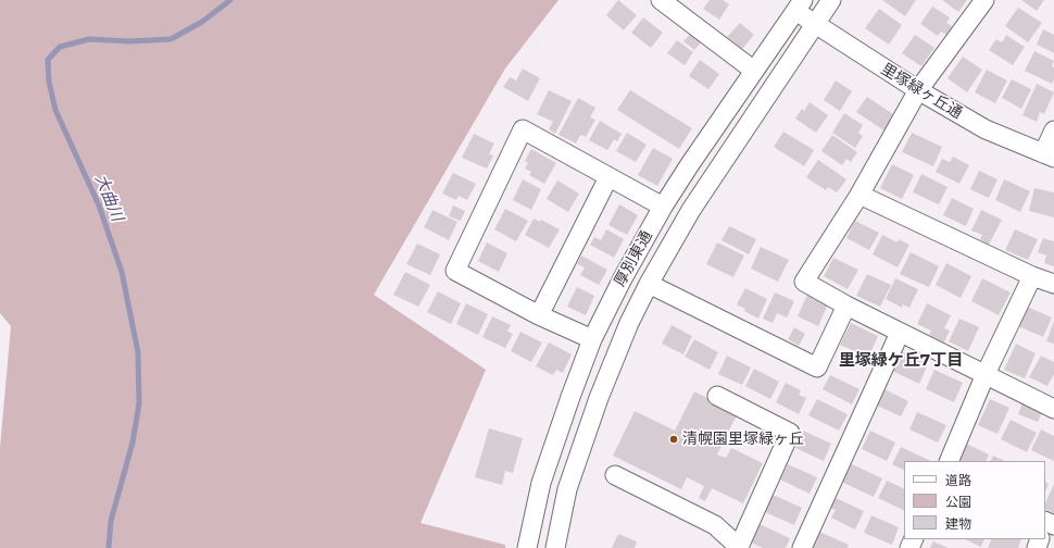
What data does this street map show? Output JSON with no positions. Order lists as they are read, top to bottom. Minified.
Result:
{"streets":{"street":["里塚緑ヶ丘通","厚別東通"]},"crossings":[["里塚緑ヶ丘通","厚別東通"]],"districts":["里塚緑ケ丘7丁目"],"water":["大曲川"],"places":["清幌園里塚緑ヶ丘"],"legend":["道路","公園","建物"]}
